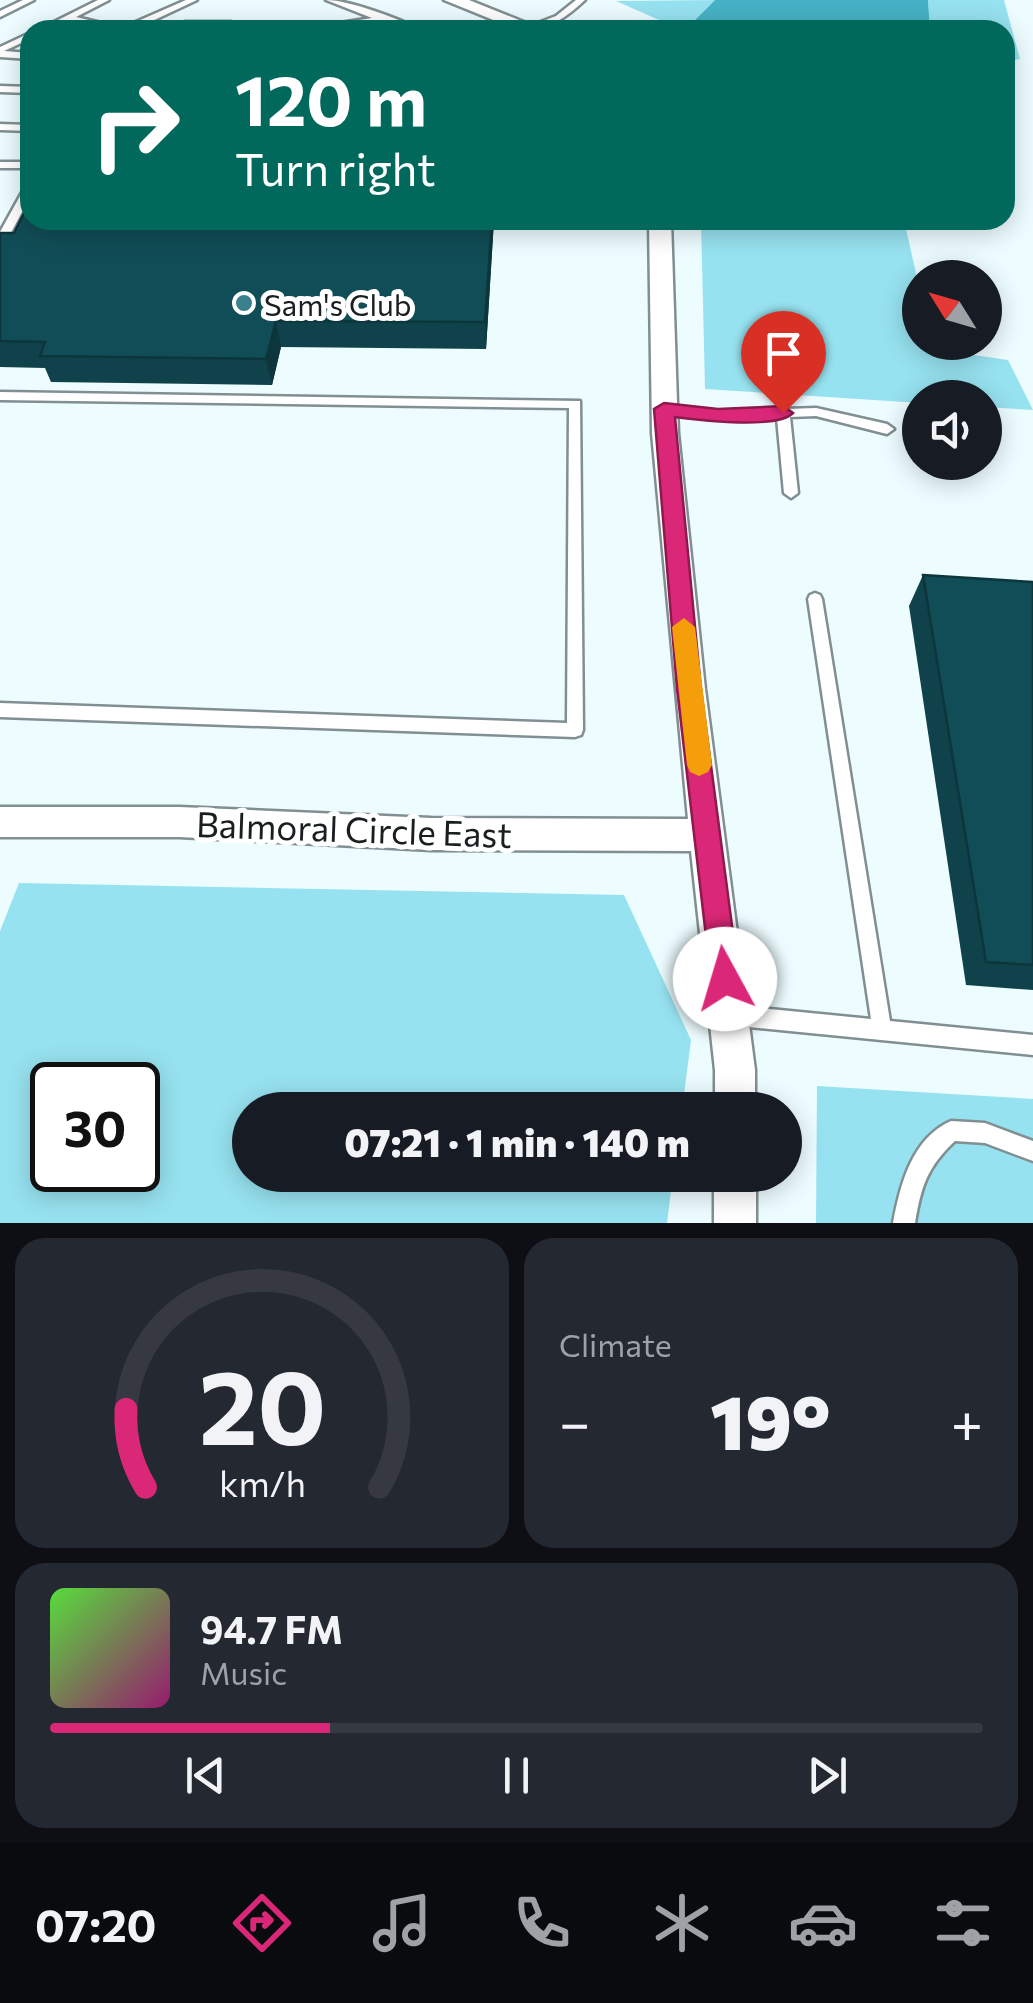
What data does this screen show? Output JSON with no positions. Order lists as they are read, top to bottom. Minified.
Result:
{"streets":{"street":["Balmoral Circle East"]},"places":["Sam's Club"],"north":"top left","page":{"turn":["120 m","Turn right"],"limit":"30","trip":"07:21 · 1 min · 140 m","tile":"Climate","heat":["−","19°","+"],"song":["94.7 FM","Music"],"tabs":"07:20","gauge":["20","km/h"]}}
